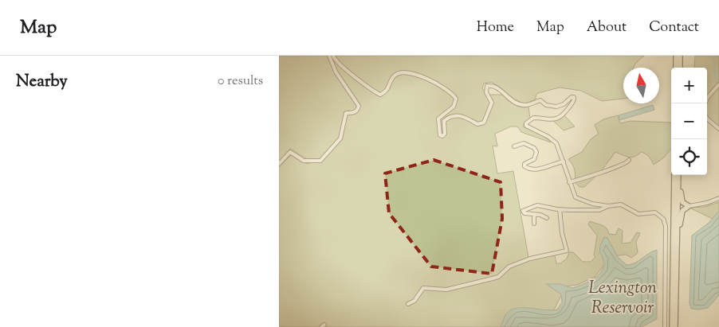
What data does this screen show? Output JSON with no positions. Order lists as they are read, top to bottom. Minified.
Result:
{"water":["Lexington Reservoir"],"north":"top","page":{"header":"Map","nav":["Home","Map","About","Contact"],"heading":["Nearby","0 results"],"map_buttons":["+","−"]}}
